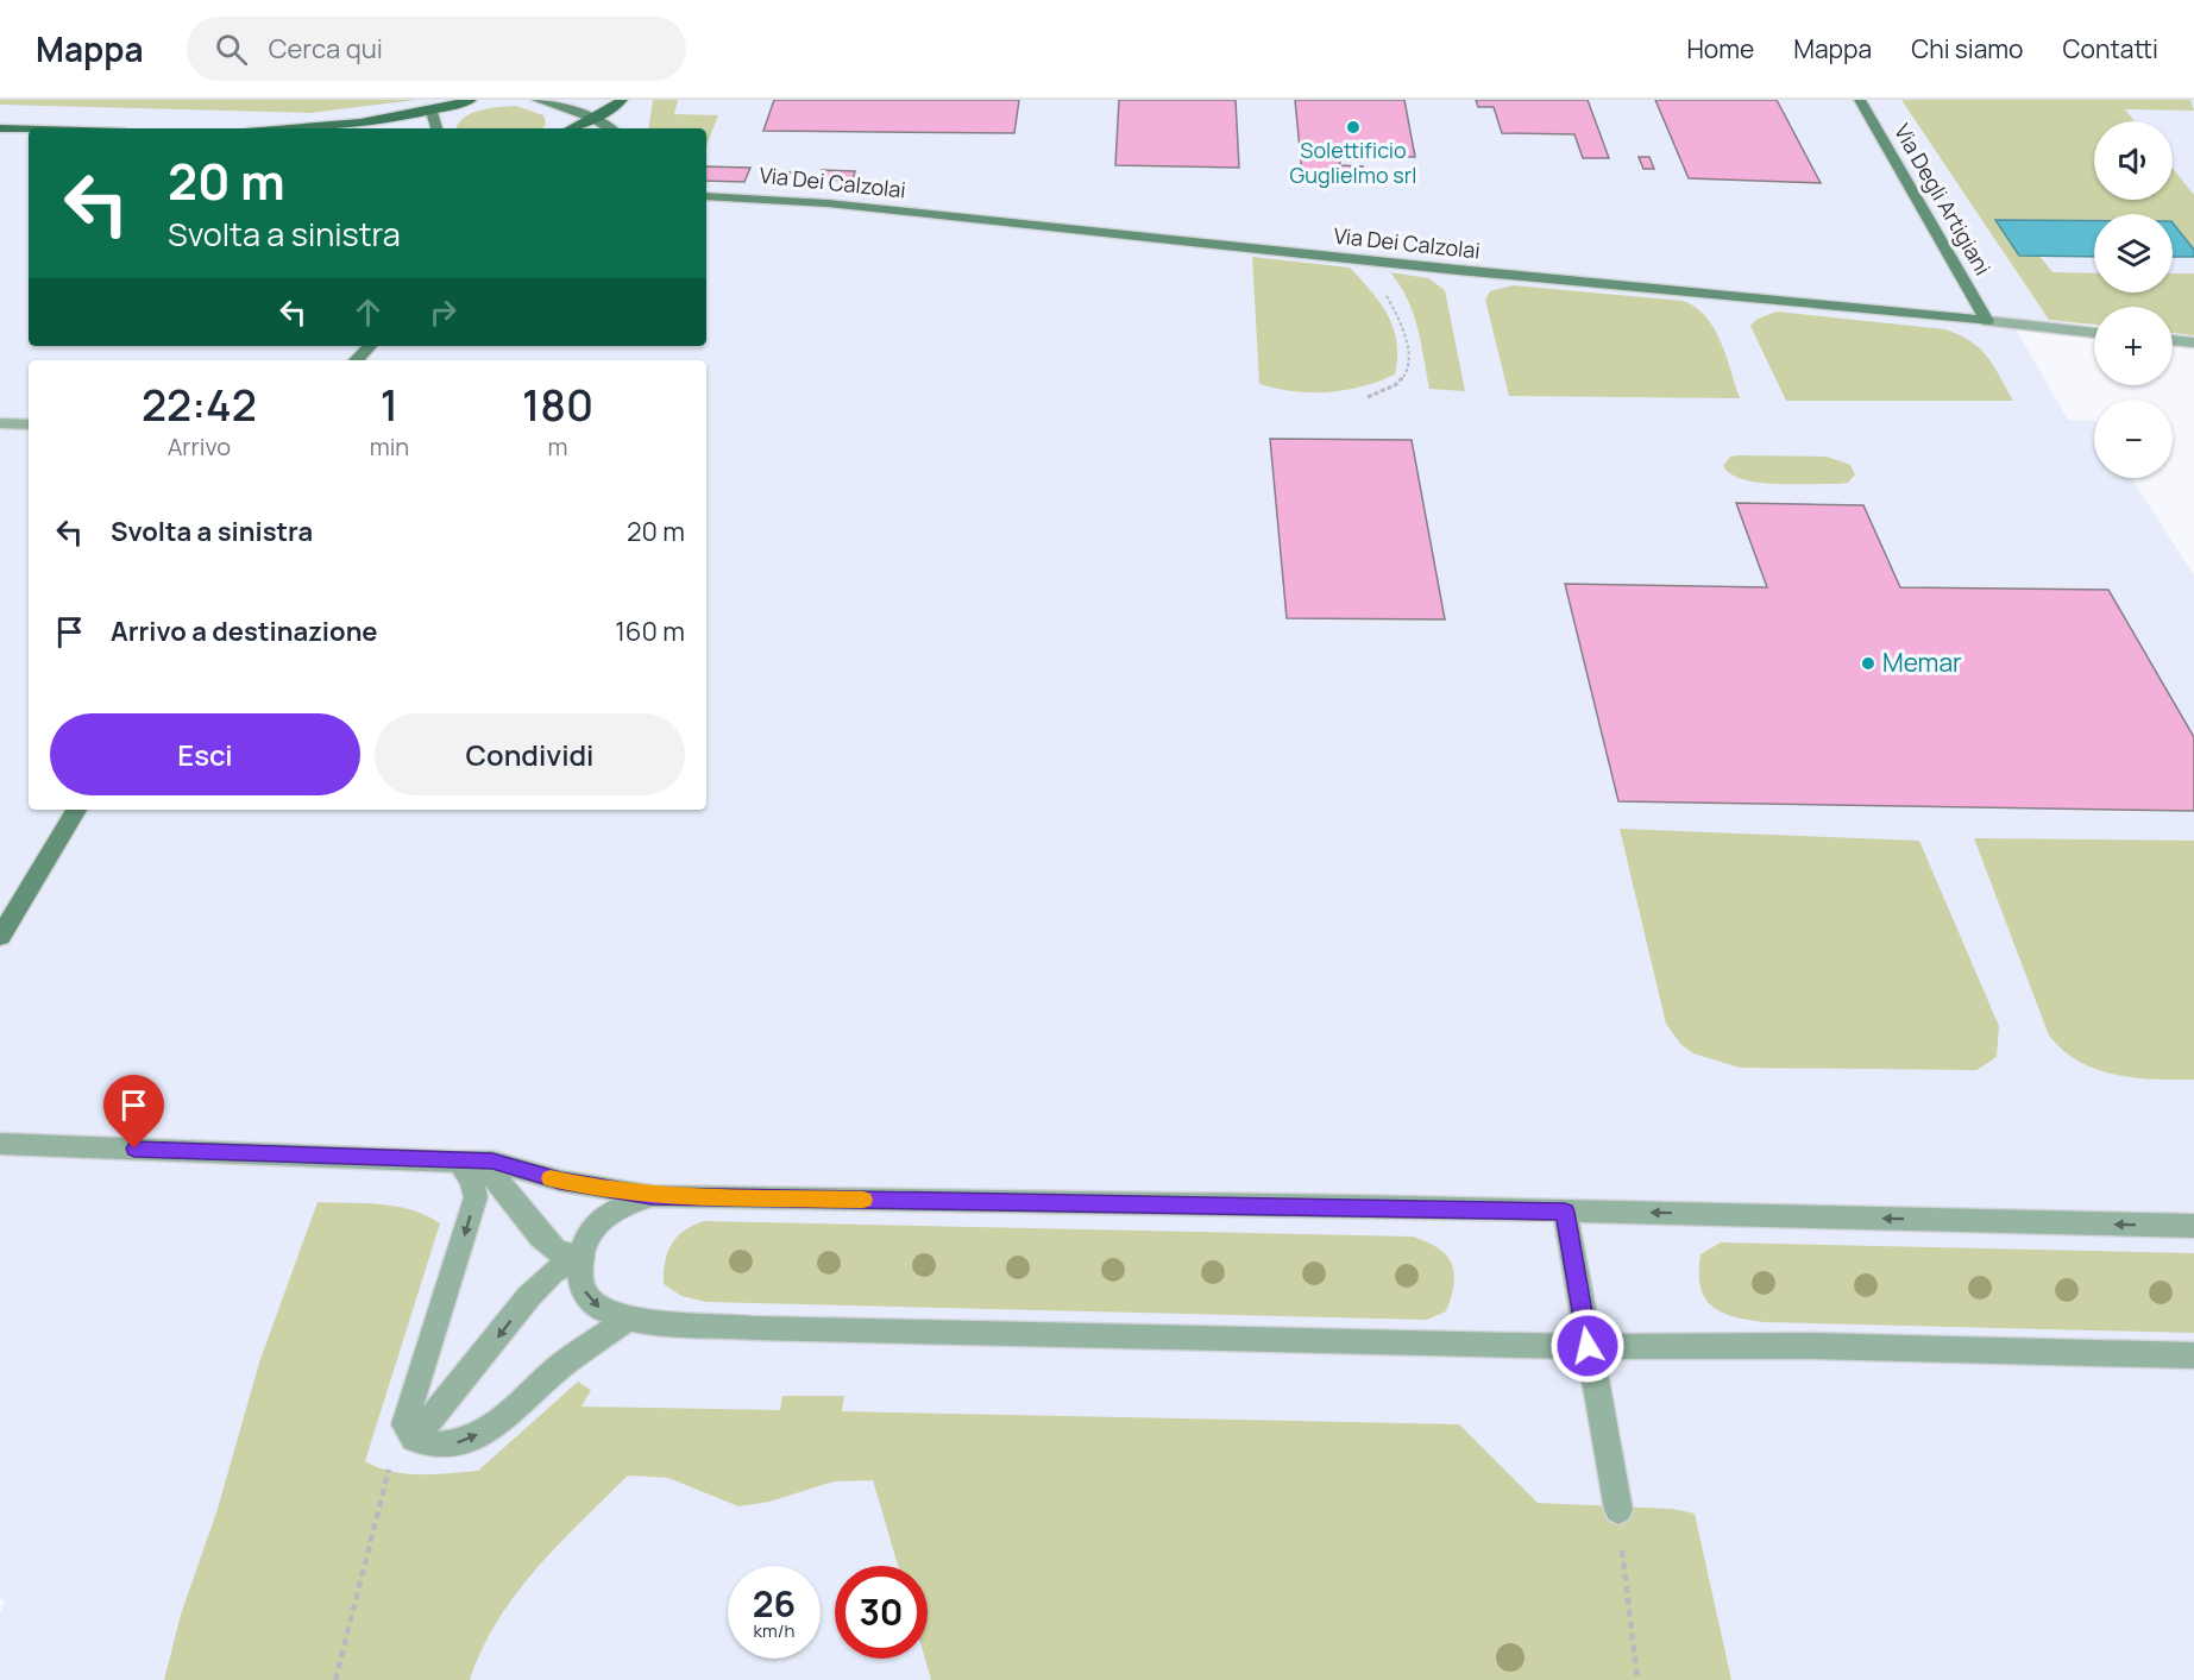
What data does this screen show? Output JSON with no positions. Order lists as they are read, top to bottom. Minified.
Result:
{"streets":{"street":["Via Dei Calzolai","Via Degli Artigiani"]},"crossings":[["Via Dei Calzolai","Via Degli Artigiani"]],"places":["Solettificio Guglielmo srl","Memar"],"page":{"header":"Mappa","search":"Cerca qui","nav":["Home","Mappa","Chi siamo","Contatti"],"map_buttons":["+","−"],"turn":["20 m","Svolta a sinistra"],"eta":["22:42","Arrivo","1","min","180","m"],"list":[{"name":"Svolta a sinistra","value":"20 m"},{"name":"Arrivo a destinazione","value":"160 m"}],"buttons":["Esci","Condividi"],"speed":"26 km/h","limit":"30"}}
